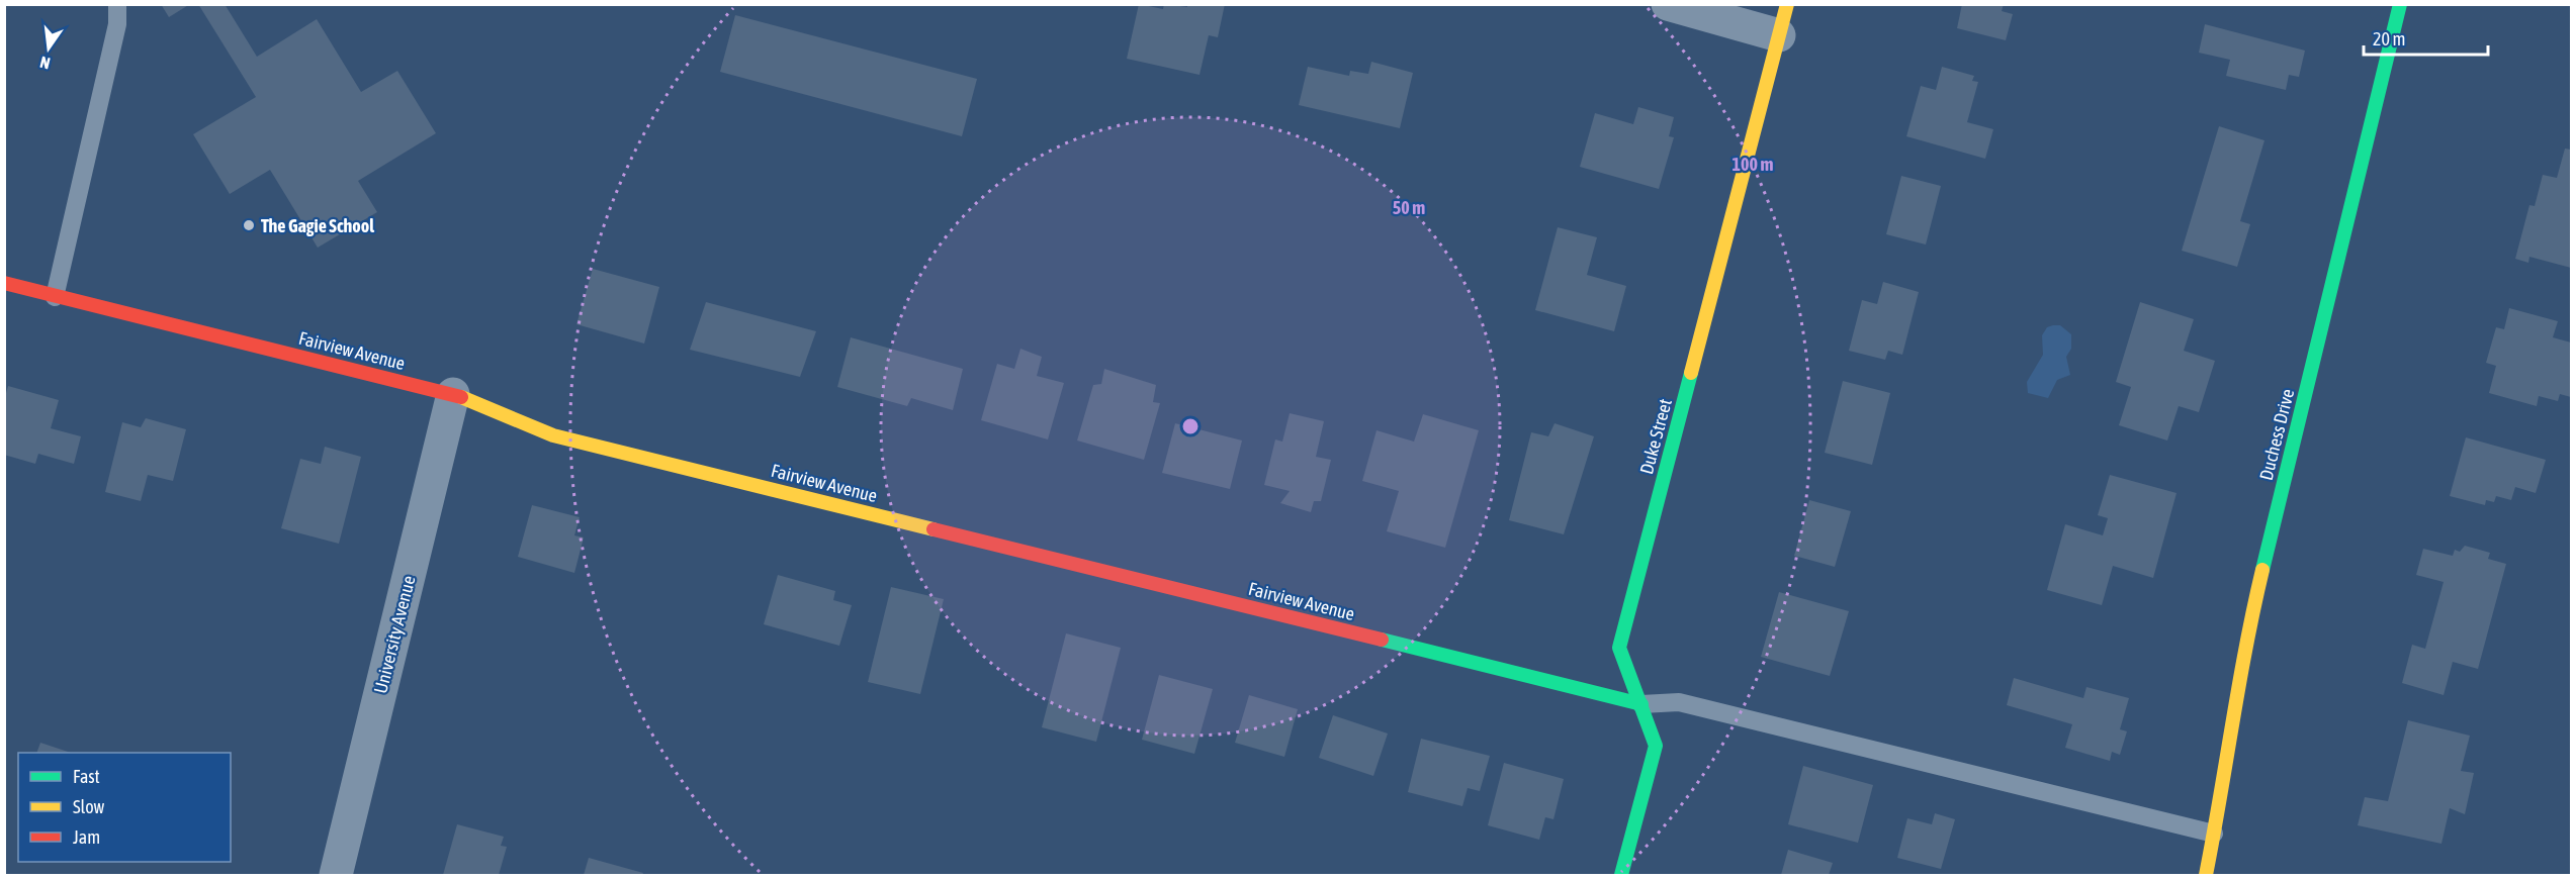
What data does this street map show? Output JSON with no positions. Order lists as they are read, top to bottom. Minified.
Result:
{"streets":{"street":["Fairview Avenue","Duchess Drive","Duke Street","University Avenue"]},"crossings":[["Fairview Avenue","Duke Street"],["Fairview Avenue","University Avenue"]],"places":["The Gagie School"],"legend":["Fast","Slow","Jam"],"scale_bar":"20 m","north":"bottom","rings":["100 m","50 m"]}
